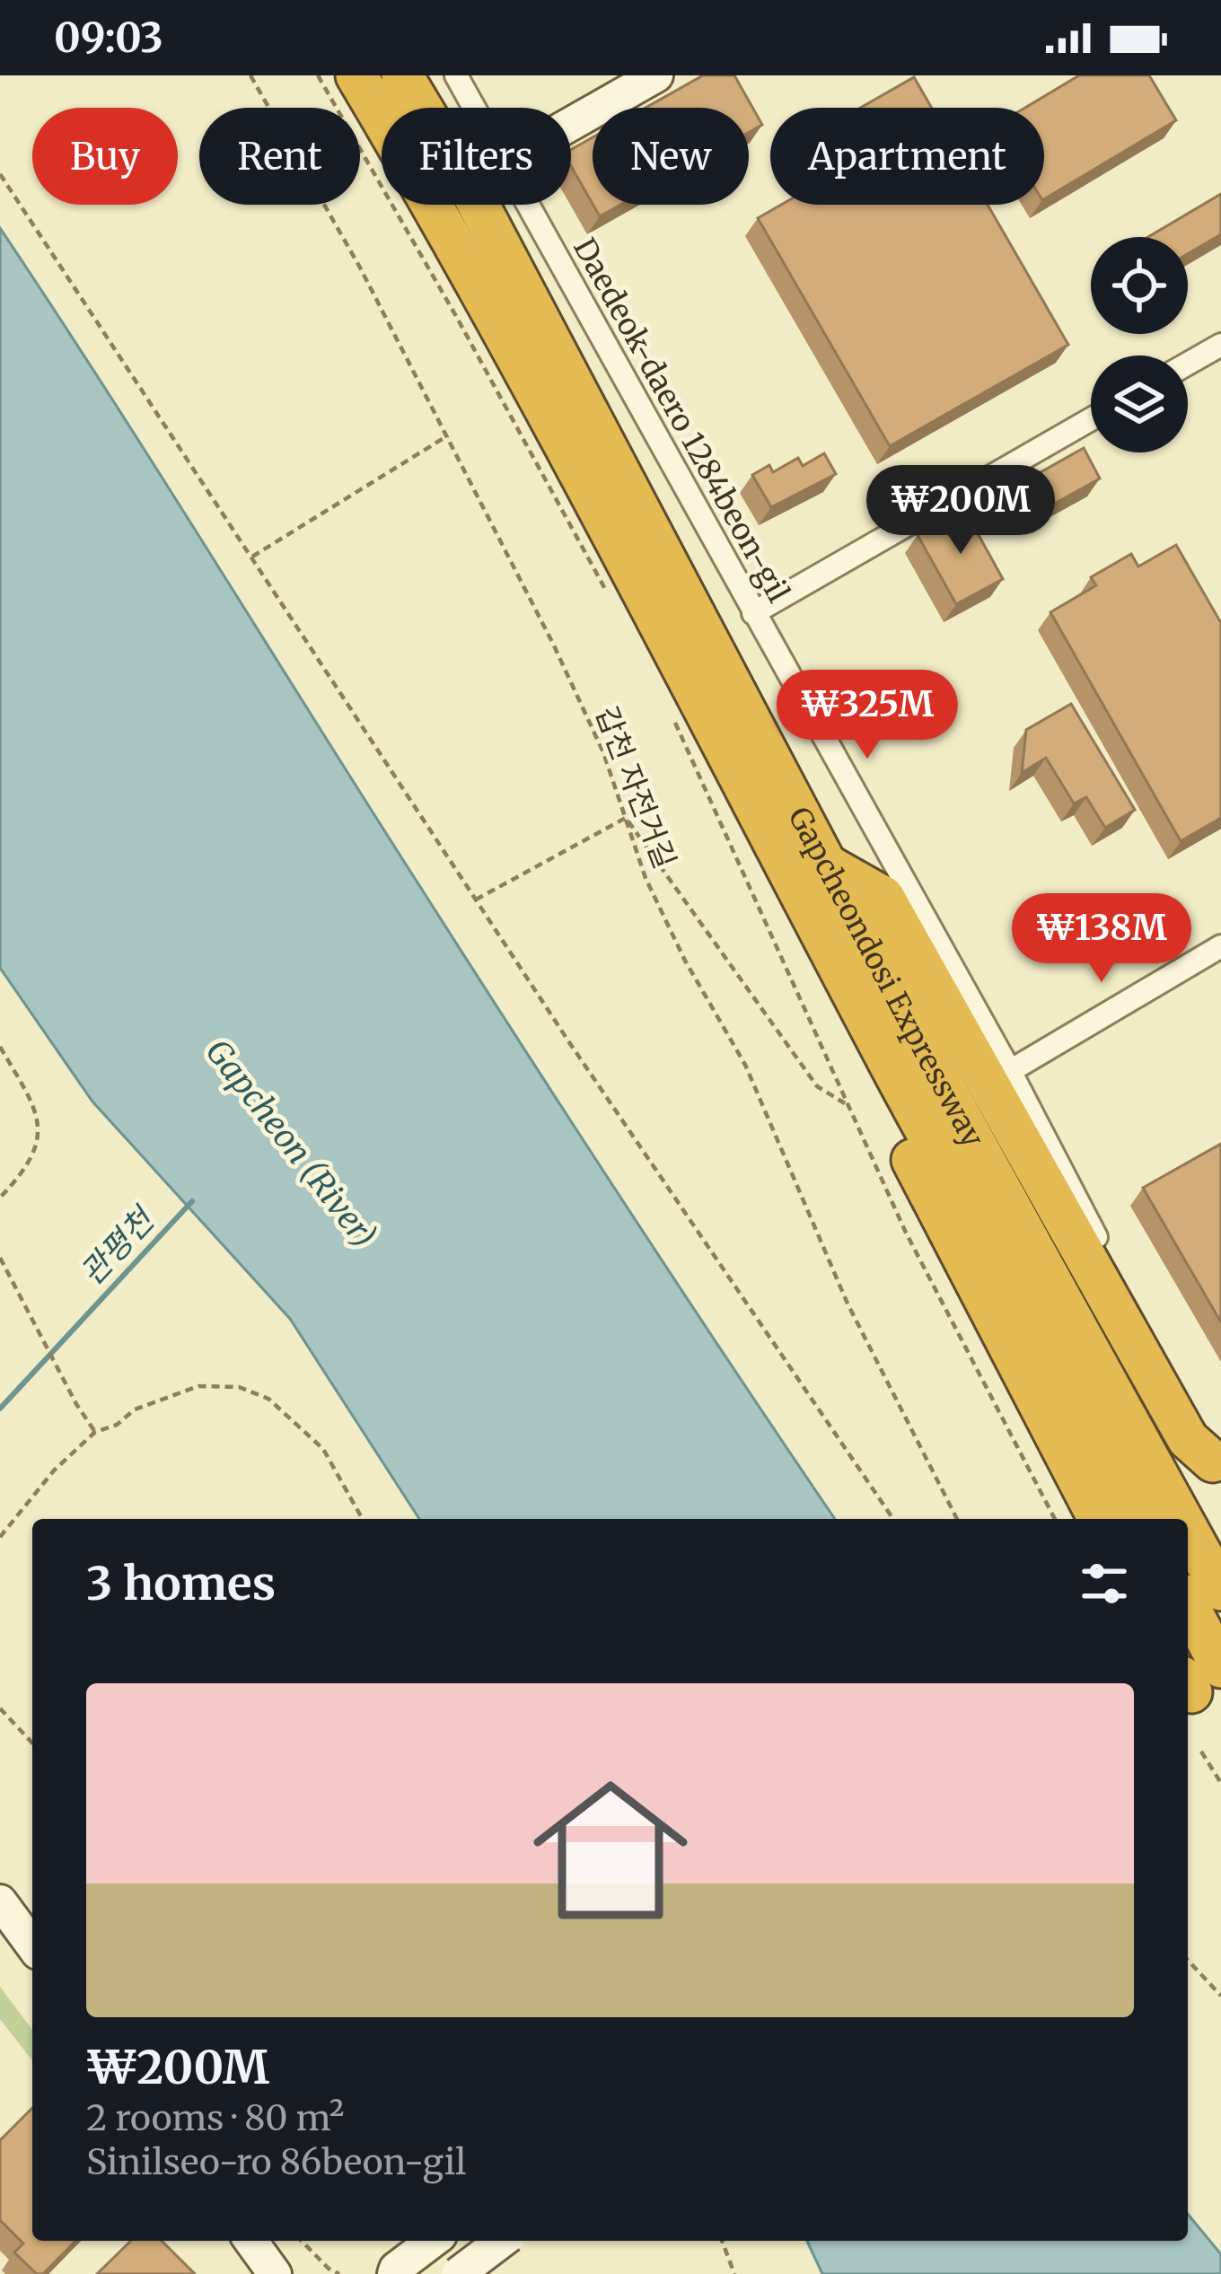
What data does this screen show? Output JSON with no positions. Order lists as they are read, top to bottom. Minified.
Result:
{"streets":{"highway":["Gapcheondosi Expressway"],"street":["Daedeok-daero 1284beon-gil"],"path":["갑천 자전거길"]},"water":["Gapcheon (River)","관평천"],"page":{"status":"09:03","chip":["Buy","Rent","Filters","New","Apartment"],"price":["₩200M","₩325M","₩138M"],"heading":"3 homes","list":[{"name":"₩200M","note":"2 rooms · 80 m² · Sinilseo-ro 86beon-gil"}]}}
